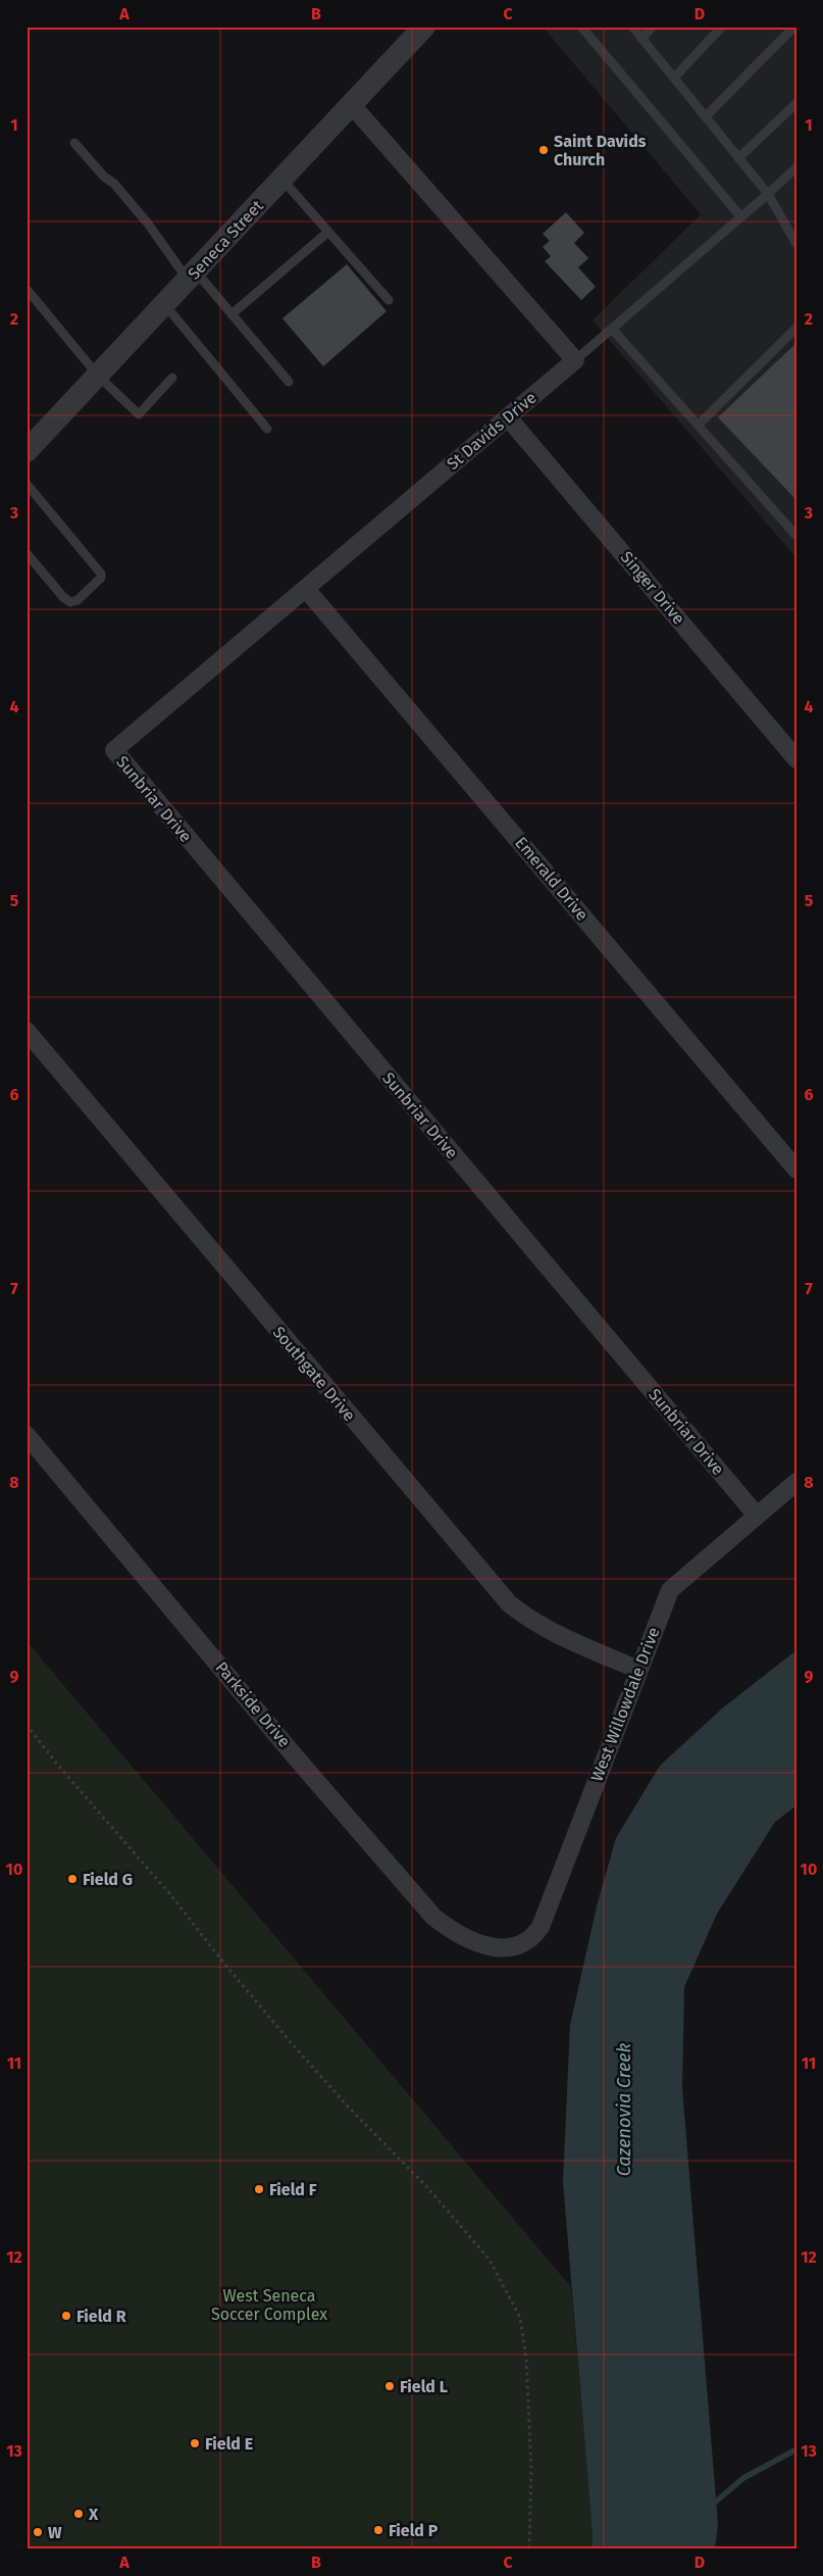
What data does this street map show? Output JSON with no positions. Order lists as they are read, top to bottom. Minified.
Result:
{"streets":{"street":["Seneca Street","St Davids Drive","Singer Drive","Sunbriar Drive","Emerald Drive","Southgate Drive","Parkside Drive","West Willowdale Drive"]},"crossings":[["St Davids Drive","Singer Drive"],["St Davids Drive","Sunbriar Drive"],["St Davids Drive","Emerald Drive"],["Sunbriar Drive","West Willowdale Drive"],["Southgate Drive","West Willowdale Drive"],["Parkside Drive","West Willowdale Drive"]],"water":["Cazenovia Creek"],"parks":["West Seneca Soccer Complex"],"places":["Saint Davids Church","Field G","Field F","Field R","Field L","Field E","X","Field P","W"],"grid":{"columns":["A","B","C","D"],"rows":["1","2","3","4","5","6","7","8","9","10","11","12","13"]}}
